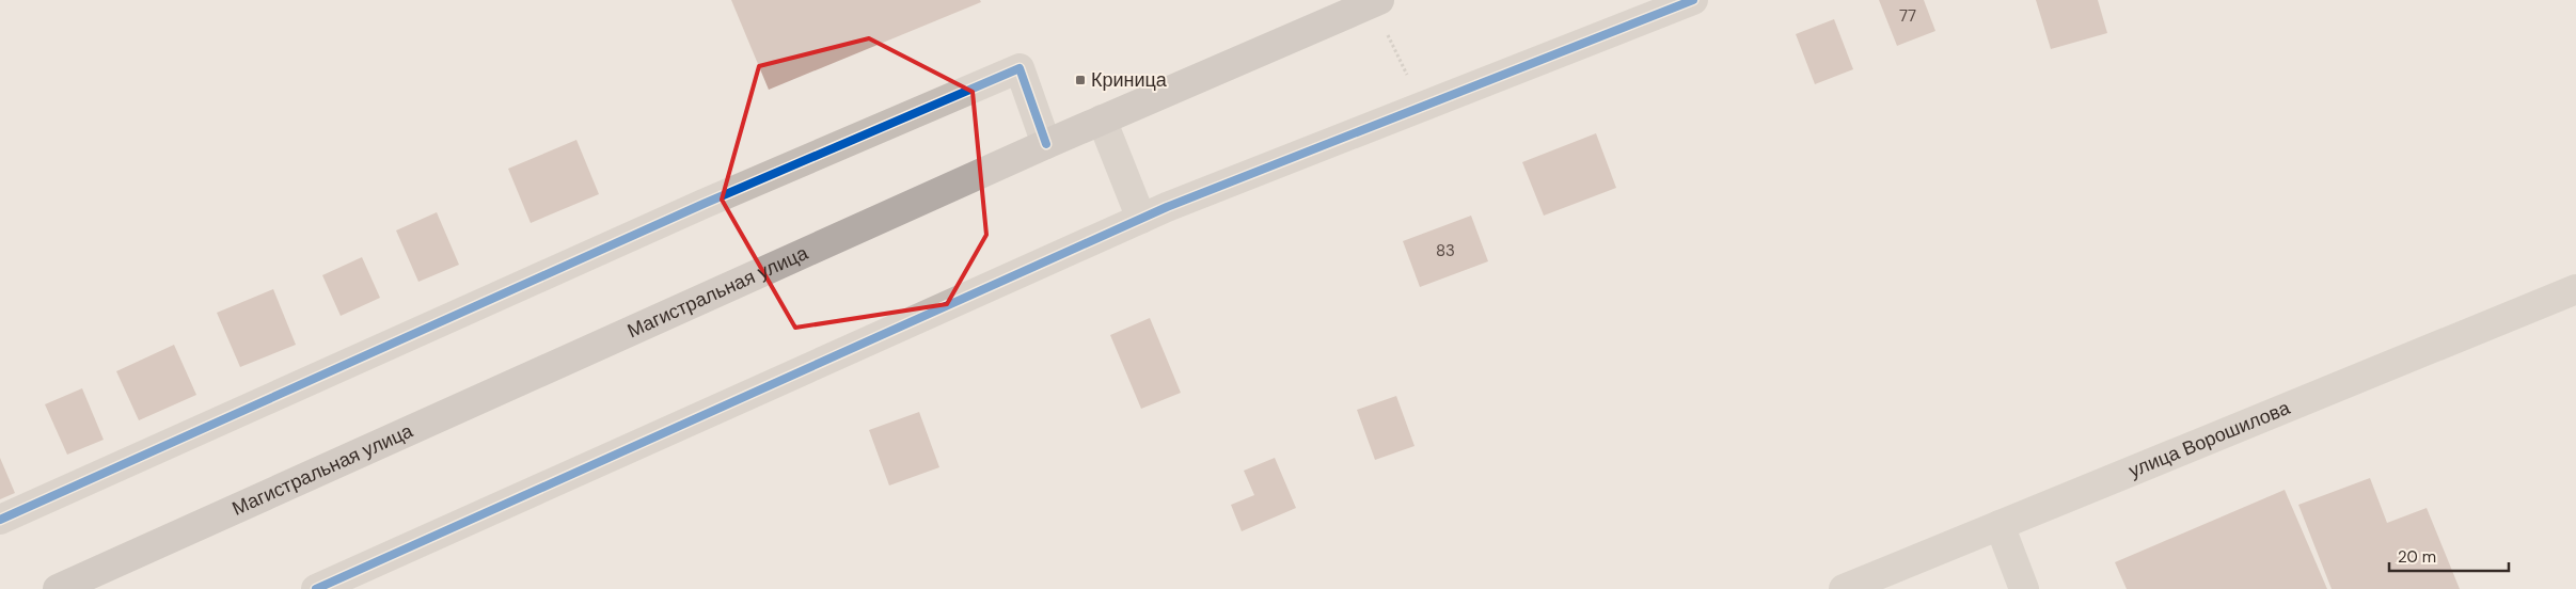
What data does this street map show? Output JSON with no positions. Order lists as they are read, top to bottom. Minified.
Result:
{"streets":{"main road":["Магистральная улица"],"street":["улица Ворошилова"]},"places":{"transit":["Криница"]},"house_numbers":["77","83"],"scale_bar":"20 m"}
